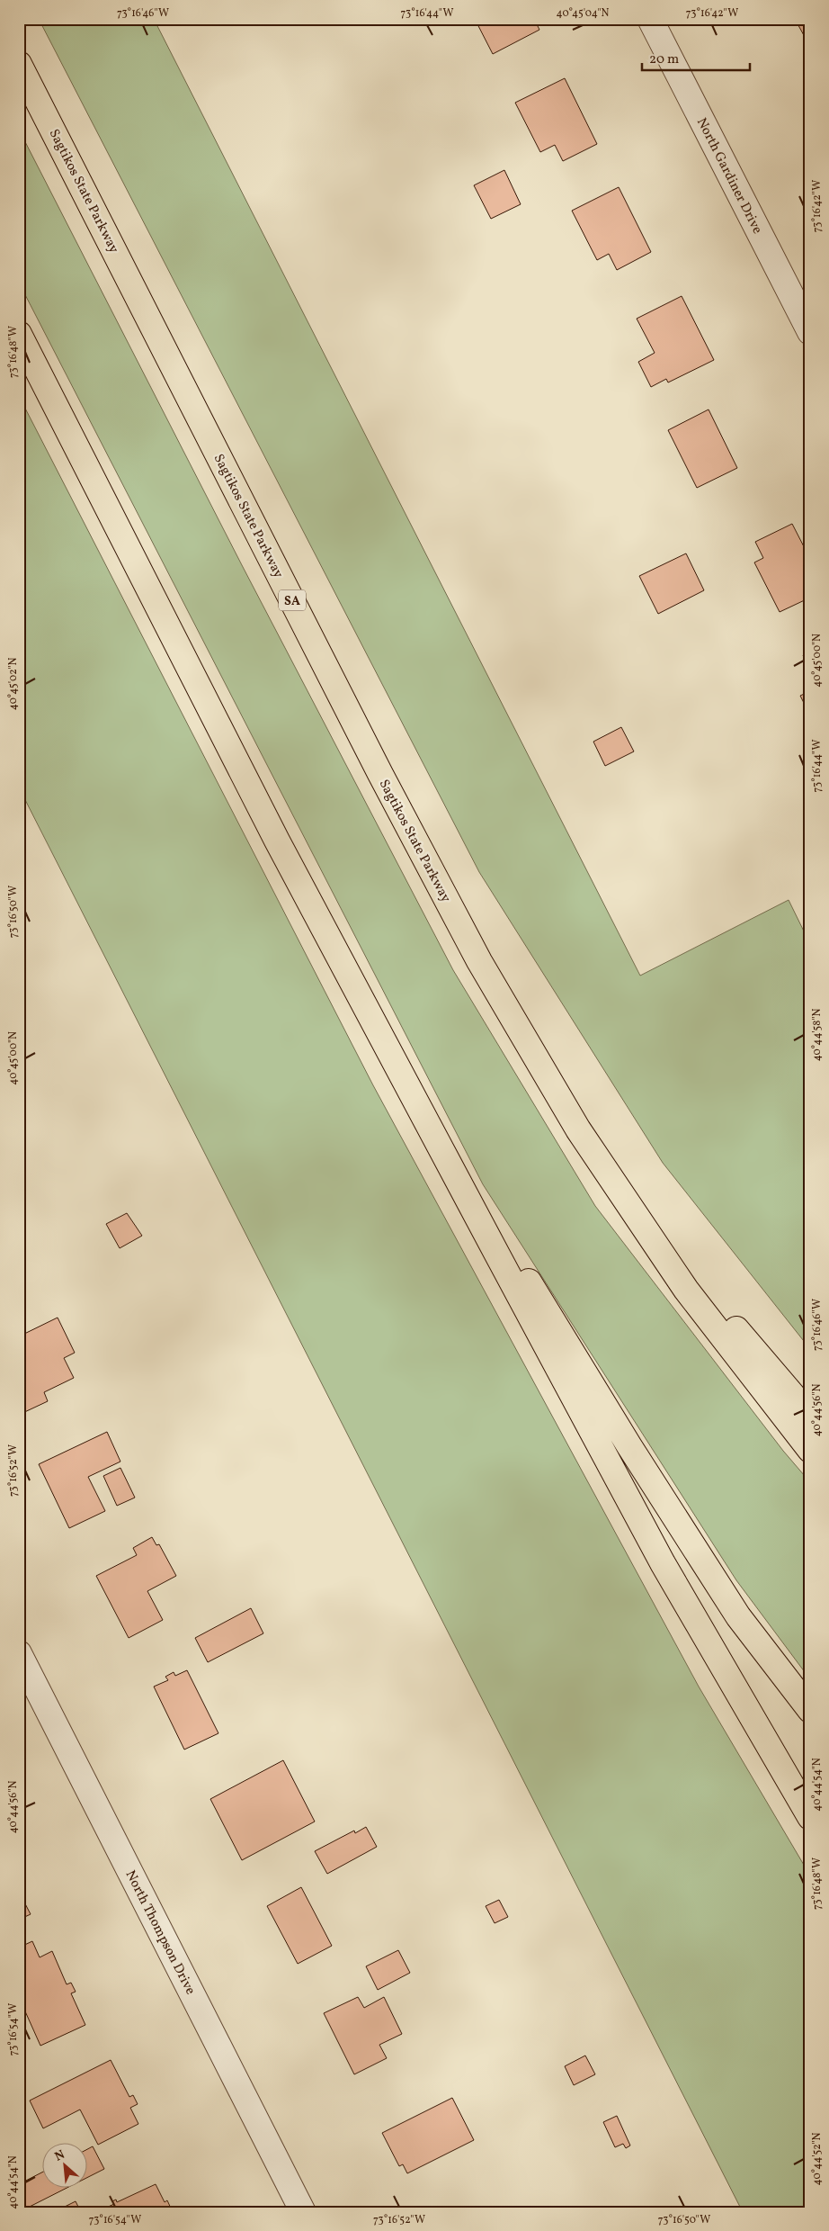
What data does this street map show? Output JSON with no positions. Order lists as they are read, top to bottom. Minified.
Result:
{"streets":{"highway":["Sagtikos State Parkway","SA"],"street":["North Gardiner Drive","North Thompson Drive"]},"scale_bar":"20 m","north":"top left","coordinates":["73°16'46\"W","73°16'44\"W","40°45'04\"N","73°16'42\"W","73°16'48\"W","40°45'00\"N","40°45'02\"N","73°16'50\"W","40°44'58\"N","40°44'56\"N","73°16'52\"W","40°44'54\"N","73°16'54\"W","40°44'52\"N"]}
